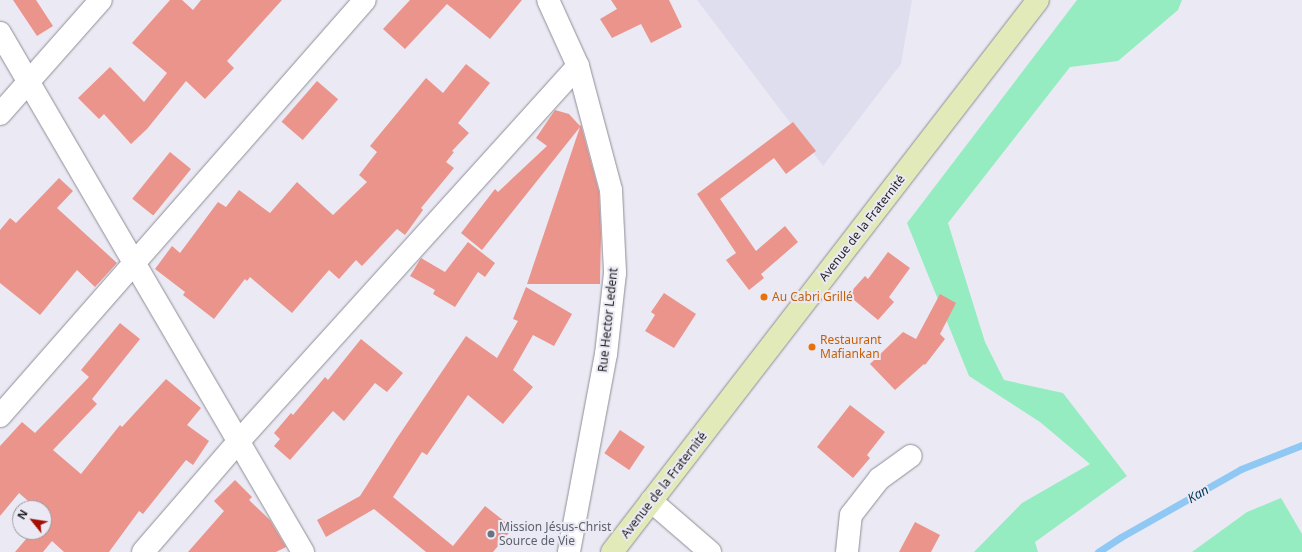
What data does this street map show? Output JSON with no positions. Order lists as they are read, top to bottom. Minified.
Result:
{"streets":{"street":["Avenue de la Fraternité","Rue Hector Ledent"]},"water":["Kan"],"places":["Au Cabri Grillé","Restaurant Mafiankan","Mission Jésus-Christ Source de Vie"],"north":"top left"}
